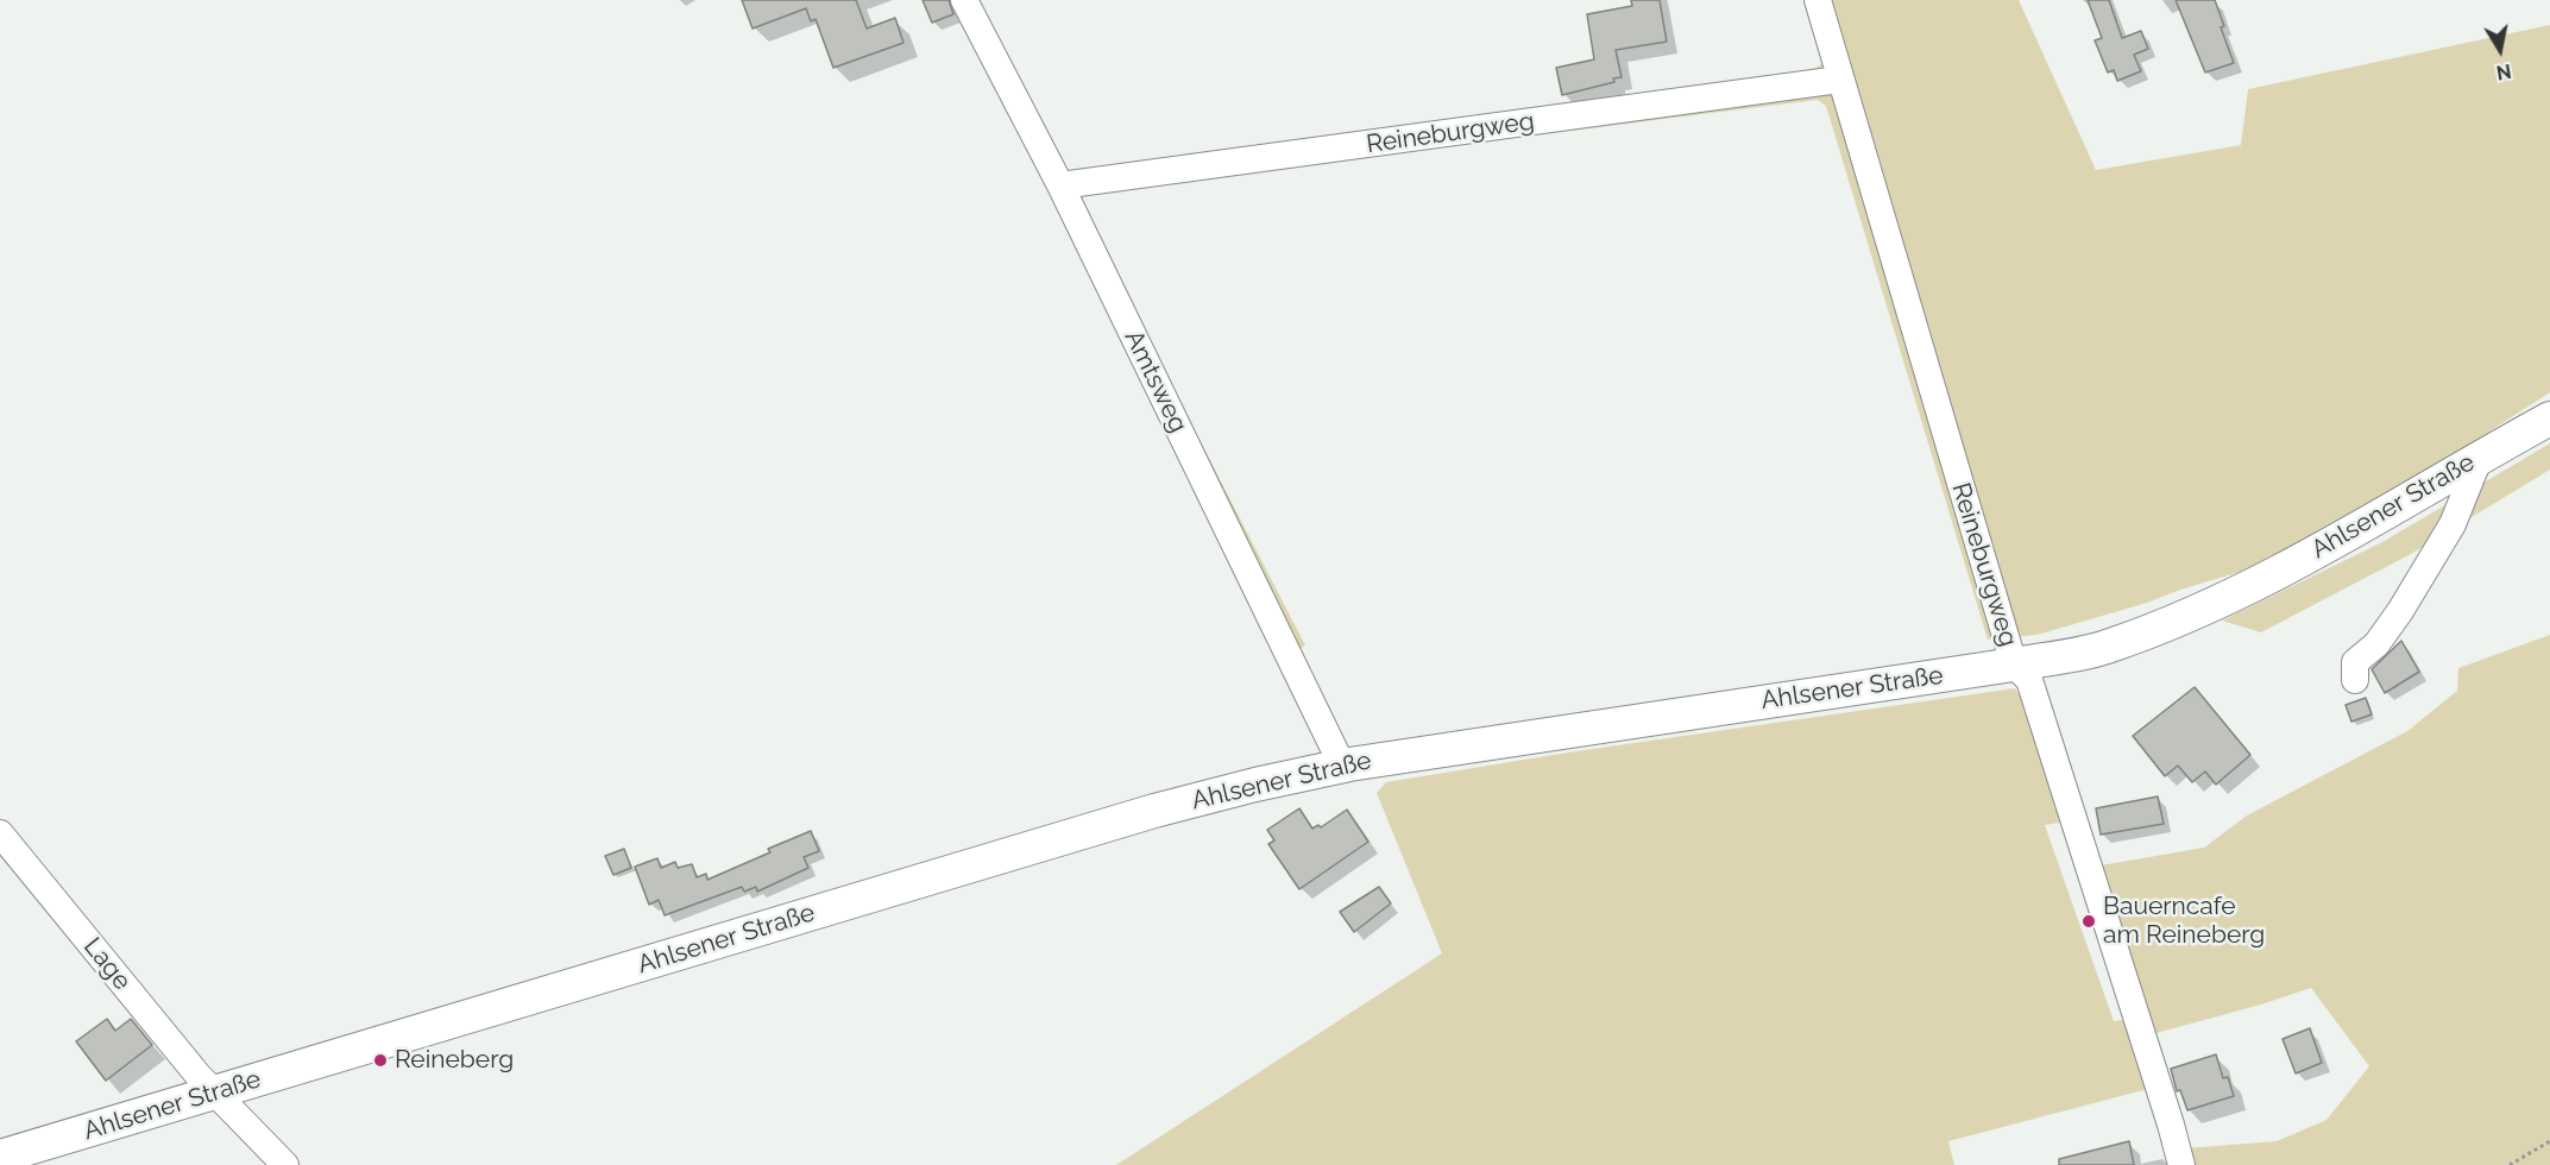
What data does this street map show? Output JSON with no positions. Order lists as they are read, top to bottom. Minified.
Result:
{"streets":{"main road":["Ahlsener Straße"],"street":["Reineburgweg","Amtsweg","Lage"]},"crossings":[["Reineburgweg","Amtsweg"],["Reineburgweg","Ahlsener Straße"],["Amtsweg","Ahlsener Straße"],["Ahlsener Straße","Lage"]],"places":["Bauerncafe am Reineberg","Reineberg"],"north":"bottom"}
